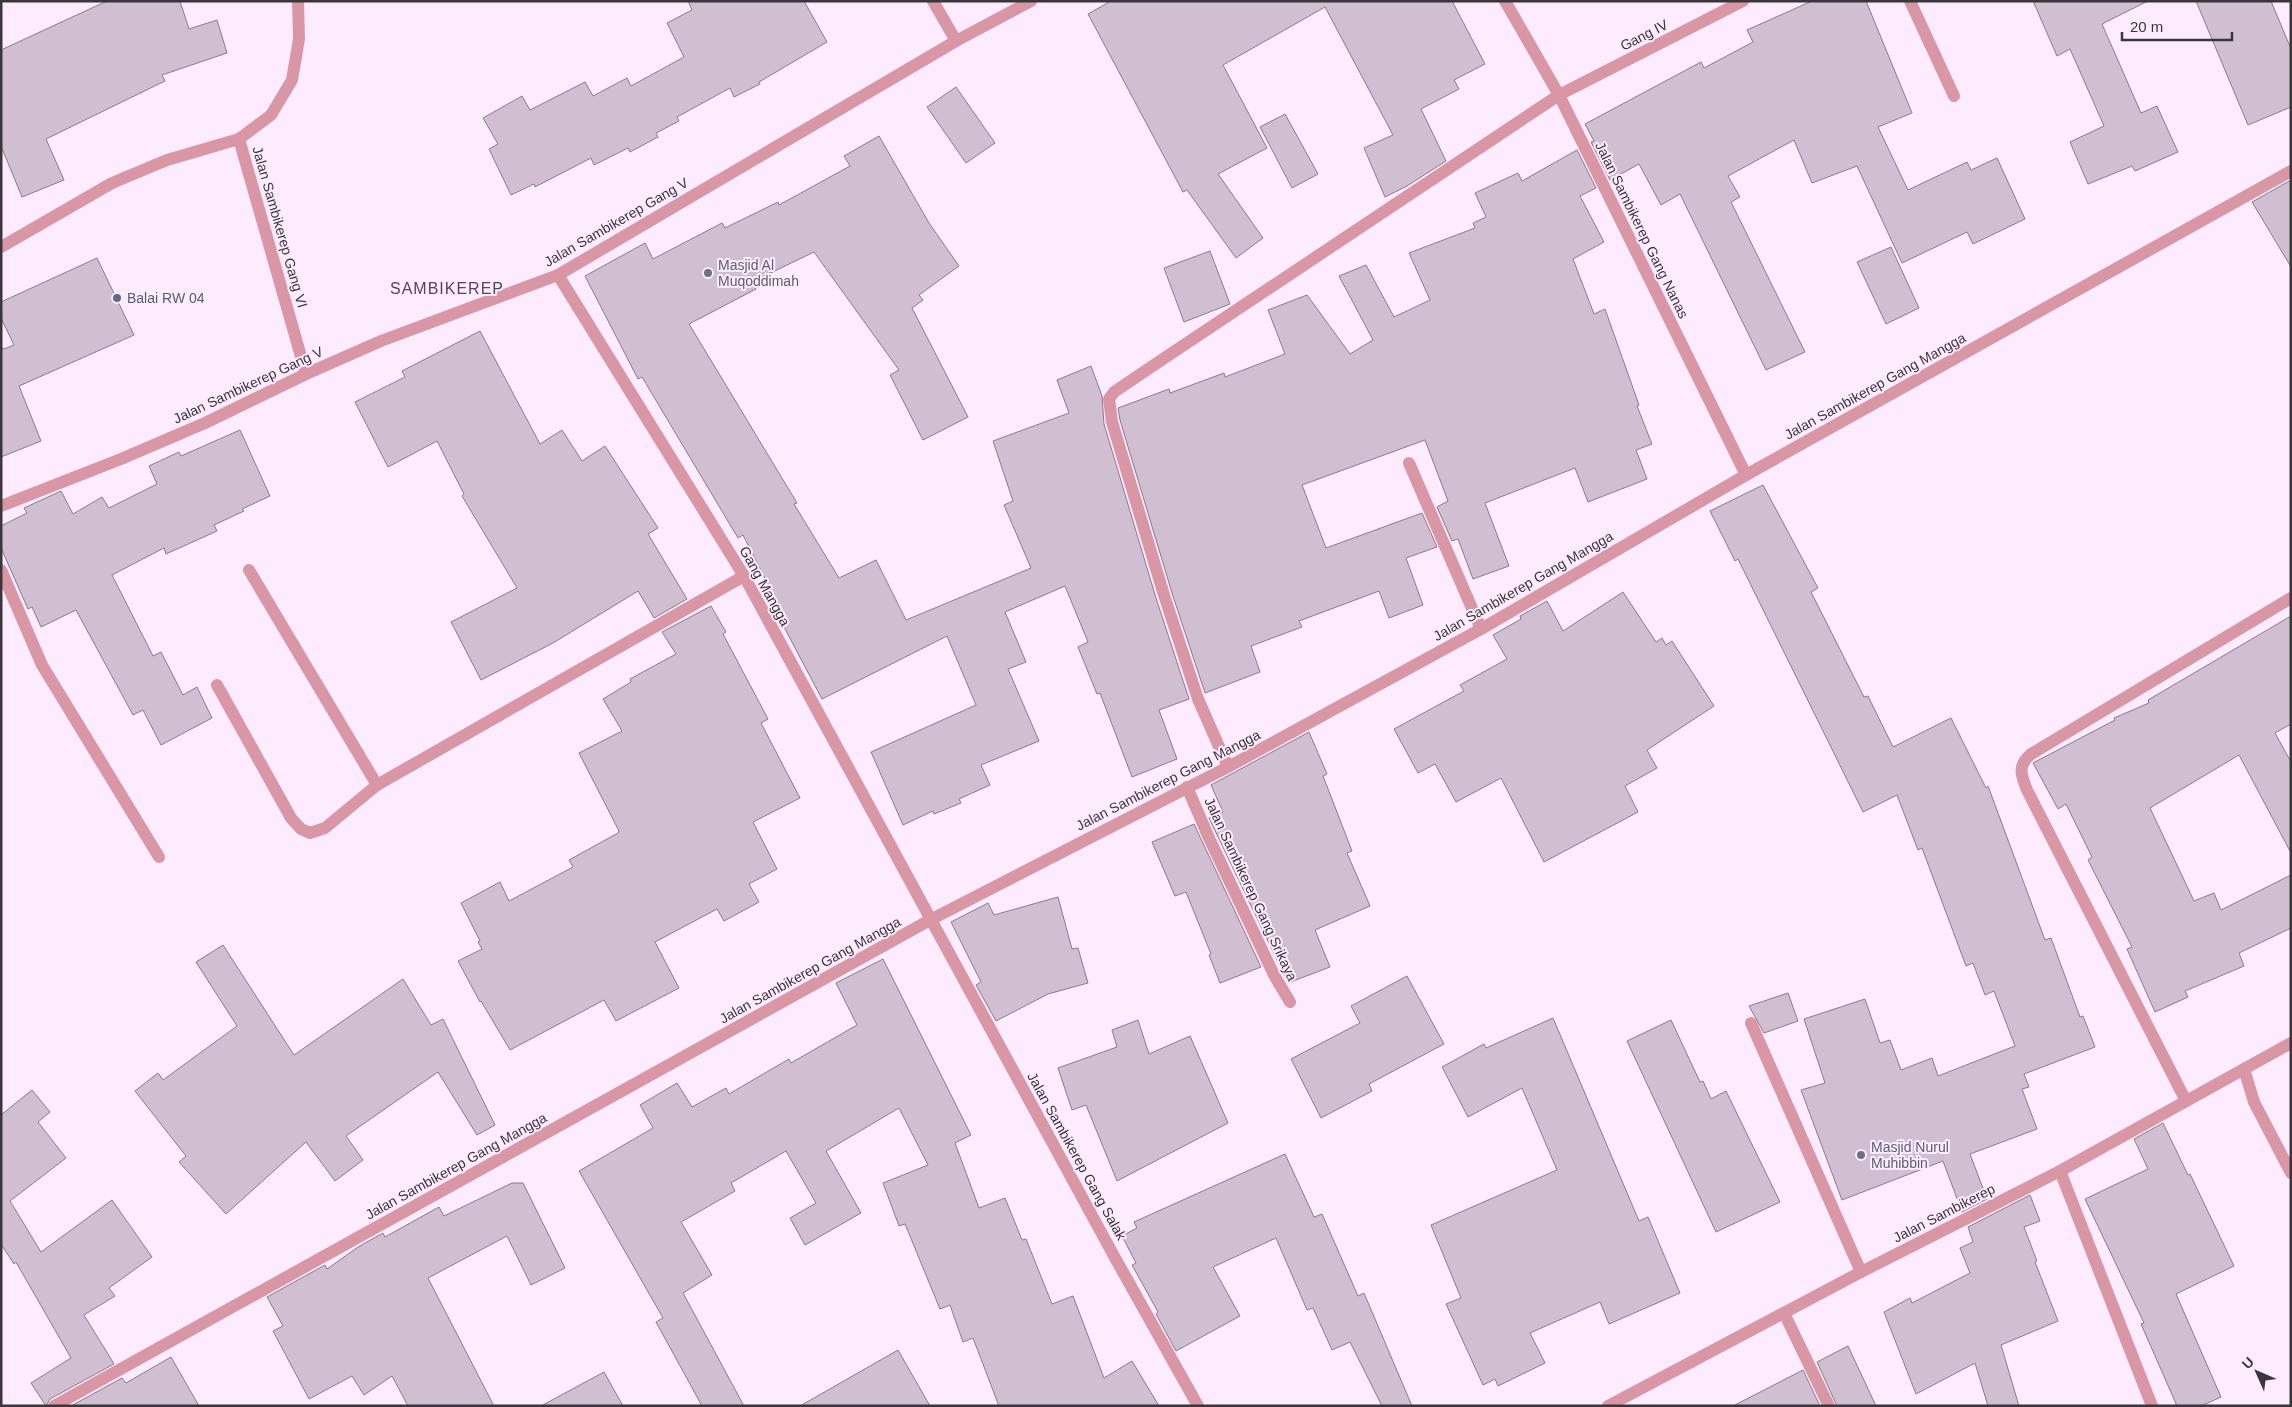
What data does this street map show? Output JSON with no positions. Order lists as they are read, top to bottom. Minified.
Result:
{"streets":{"street":["Gang IV","Jalan Sambikerep Gang V","Jalan Sambikerep Gang VI","Jalan Sambikerep Gang Nanas","Jalan Sambikerep Gang Mangga","Gang Mangga","Jalan Sambikerep Gang Srikaya","Jalan Sambikerep Gang Salak","Jalan Sambikerep"]},"crossings":[["Gang IV","Jalan Sambikerep Gang Nanas"],["Gang IV","Jalan Sambikerep Gang Mangga"],["Jalan Sambikerep Gang V","Jalan Sambikerep Gang VI"],["Jalan Sambikerep Gang V","Gang Mangga"],["Jalan Sambikerep Gang Nanas","Jalan Sambikerep Gang Mangga"],["Jalan Sambikerep Gang Mangga","Gang Mangga"],["Jalan Sambikerep Gang Mangga","Jalan Sambikerep Gang Srikaya"],["Jalan Sambikerep Gang Mangga","Jalan Sambikerep Gang Salak"],["Gang Mangga","Jalan Sambikerep Gang Salak"]],"districts":["SAMBIKEREP"],"places":["Masjid Al Muqoddimah","Balai RW 04","Masjid Nurul Muhibbin"],"scale_bar":"20 m","north":"top left"}
